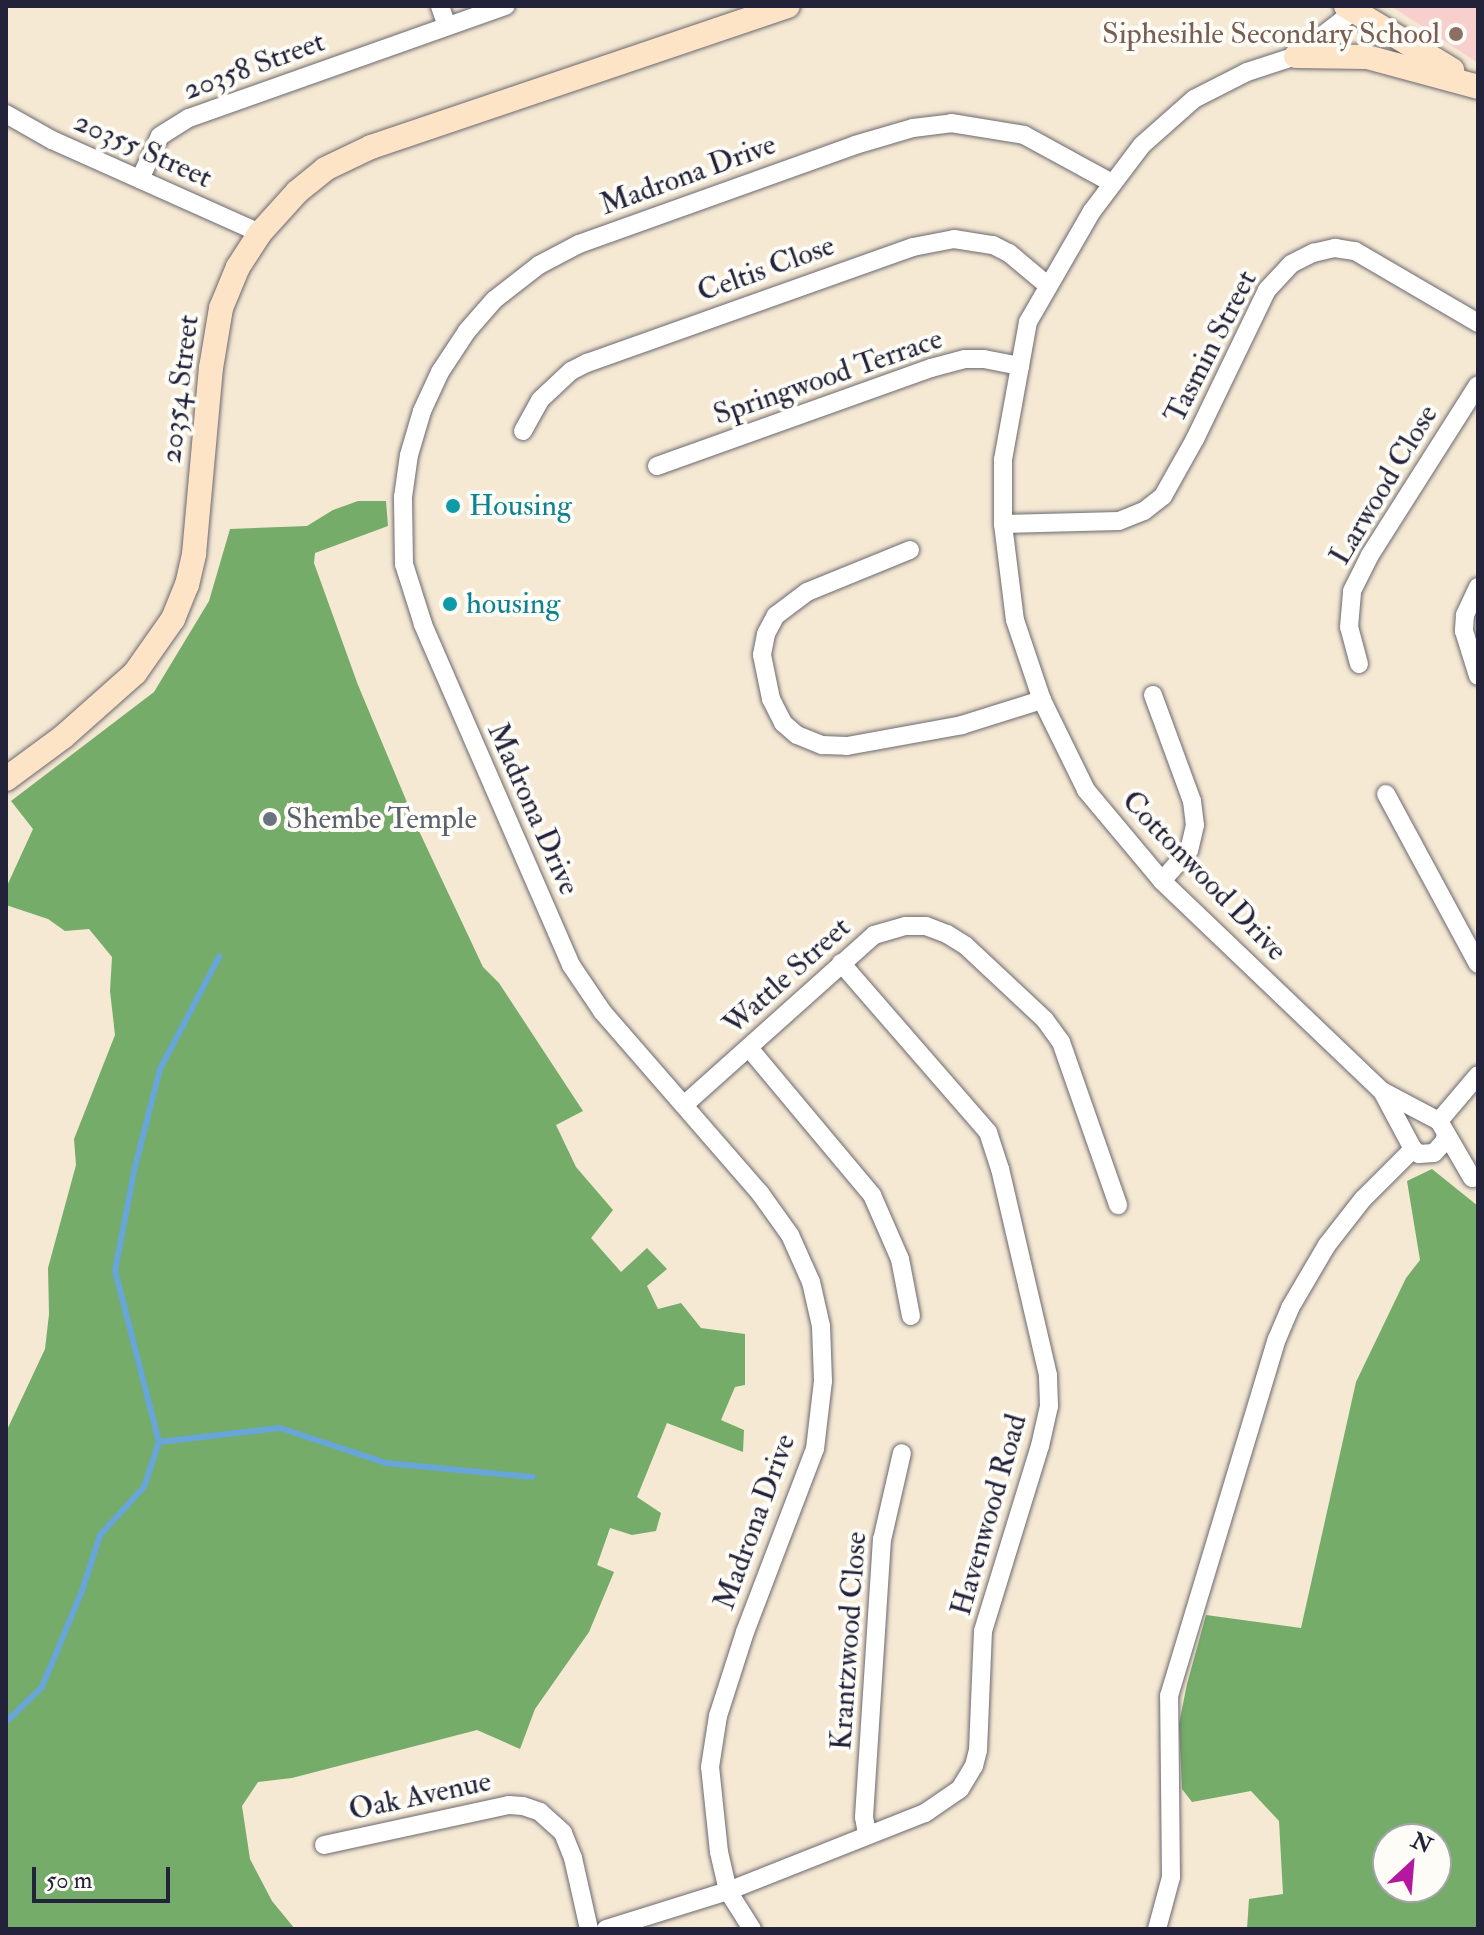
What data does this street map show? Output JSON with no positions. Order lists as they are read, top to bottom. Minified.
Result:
{"streets":{"street":["20358 Street","20355 Street","Madrona Drive","Celtis Close","Tasmin Street","Springwood Terrace","20354 Street","Larwood Close","Cottonwood Drive","Wattle Street","Havenwood Road","Krantzwood Close","Oak Avenue"]},"crossings":[["20358 Street","20355 Street"],["20355 Street","20354 Street"],["Madrona Drive","Cottonwood Drive"],["Madrona Drive","Wattle Street"],["Madrona Drive","Havenwood Road"],["Celtis Close","Cottonwood Drive"],["Tasmin Street","Cottonwood Drive"],["Springwood Terrace","Cottonwood Drive"],["Wattle Street","Havenwood Road"],["Havenwood Road","Krantzwood Close"]],"places":["Siphesihle Secondary School","Housing","housing","Shembe Temple"],"scale_bar":"50 m","north":"top right"}
